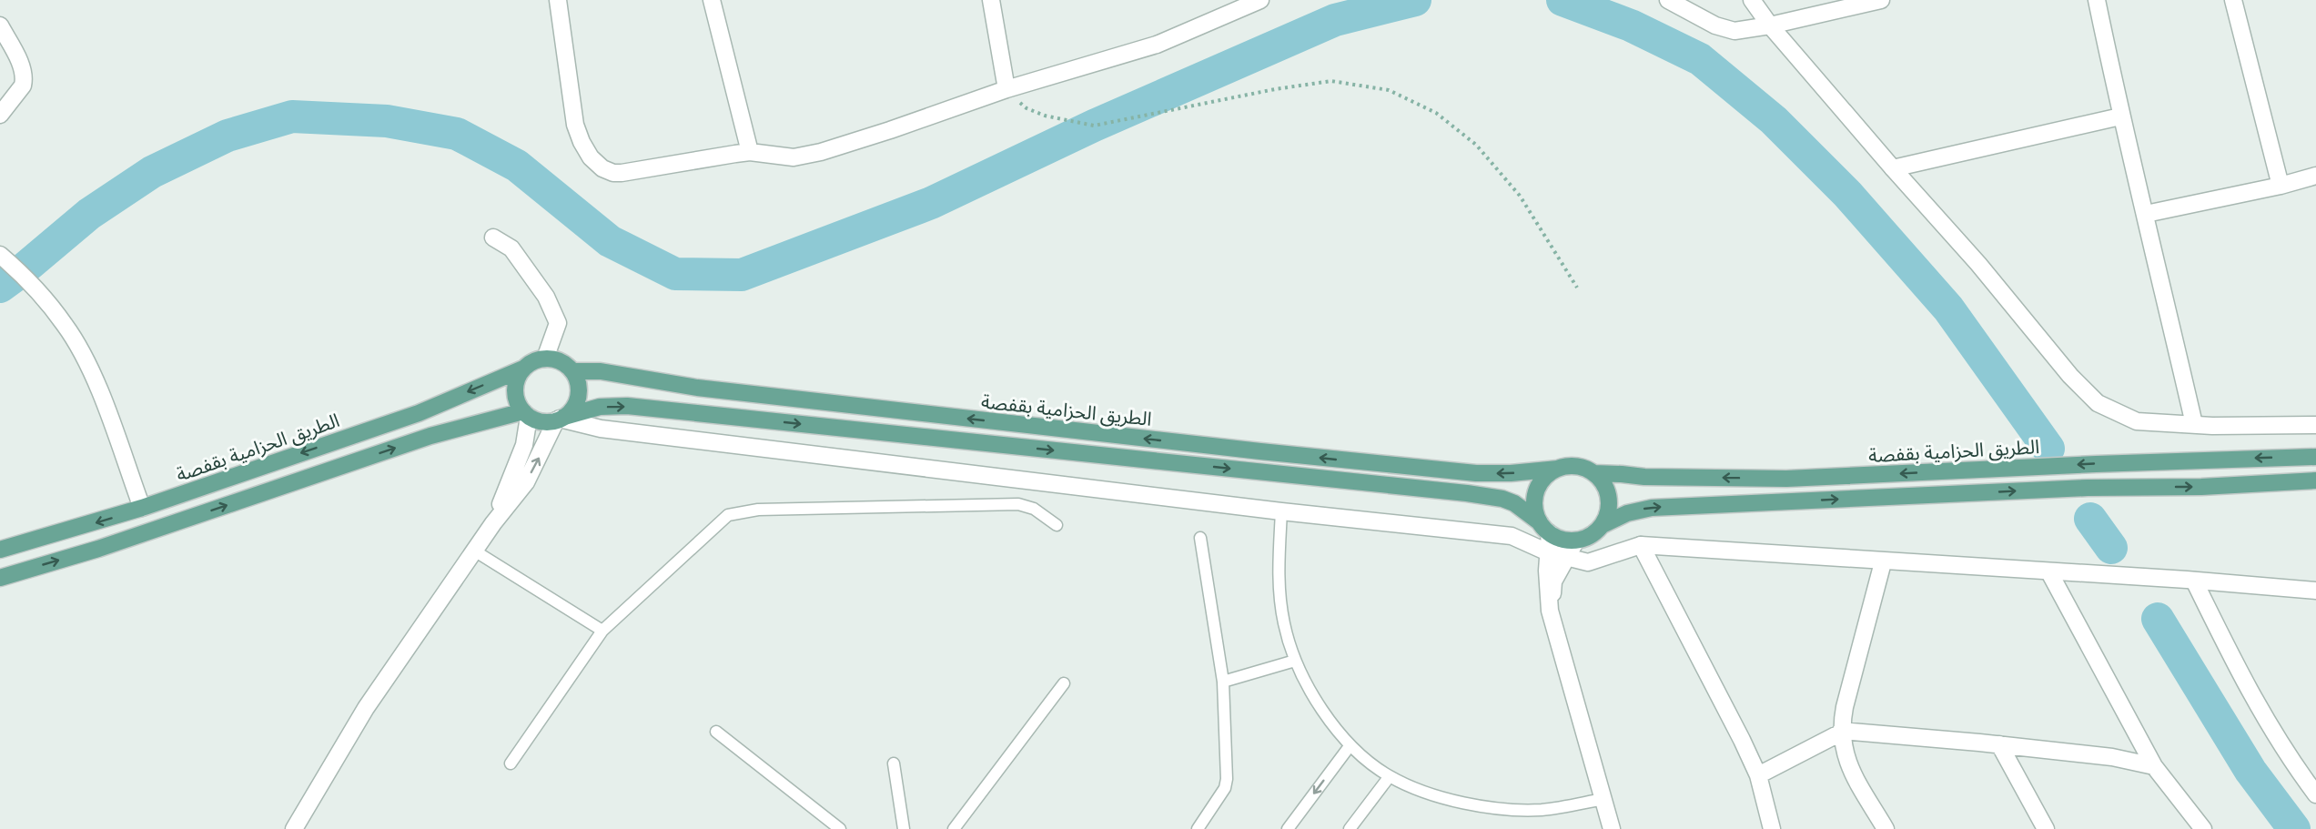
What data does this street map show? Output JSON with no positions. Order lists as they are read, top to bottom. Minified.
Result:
{"streets":{"main road":["الطريق الحزامية بقفصة"]}}
